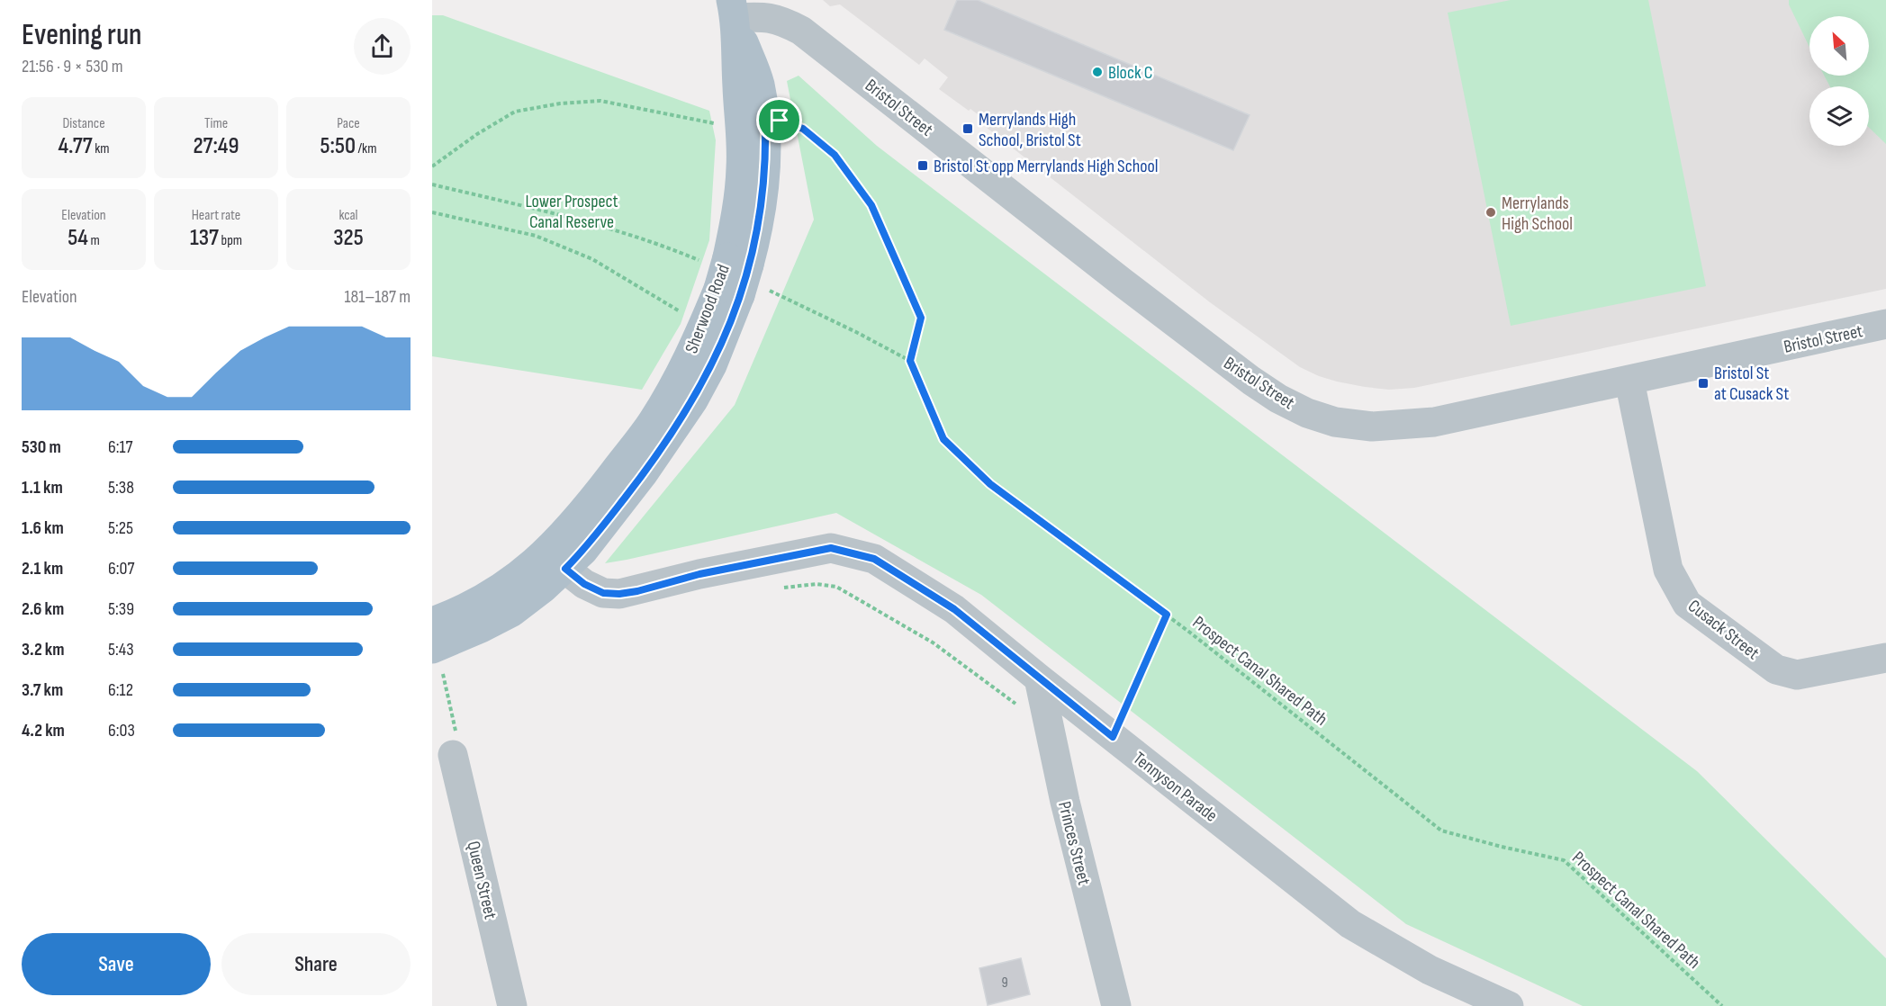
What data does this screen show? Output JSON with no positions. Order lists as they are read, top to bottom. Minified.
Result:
{"streets":{"main road":["Sherwood Road"],"street":["Bristol Street","Cusack Street","Tennyson Parade","Princes Street","Queen Street"],"path":["Prospect Canal Shared Path"]},"crossings":[["Bristol Street","Sherwood Road"],["Bristol Street","Cusack Street"],["Sherwood Road","Tennyson Parade"],["Tennyson Parade","Princes Street"]],"parks":["Lower Prospect Canal Reserve"],"places":{"other":["Block C","Merrylands High School"],"transit":["Merrylands High School, Bristol St","Bristol St opp Merrylands High School","Bristol St at Cusack St"]},"house_numbers":["9"],"north":"top left","page":{"heading":["Evening run","21:56 · 9 × 530 m"],"stats":[["Distance","4.77 km"],["Time","27:49"],["Pace","5:50 /km"],["Elevation","54 m"],["Heart rate","137 bpm"],["kcal","325"]],"chart":["Elevation","181–187 m"],"list":[{"name":"530 m","note":"6:17"},{"name":"1.1 km","note":"5:38"},{"name":"1.6 km","note":"5:25"},{"name":"2.1 km","note":"6:07"},{"name":"2.6 km","note":"5:39"},{"name":"3.2 km","note":"5:43"},{"name":"3.7 km","note":"6:12"},{"name":"4.2 km","note":"6:03"}],"buttons":["Save","Share"]}}
